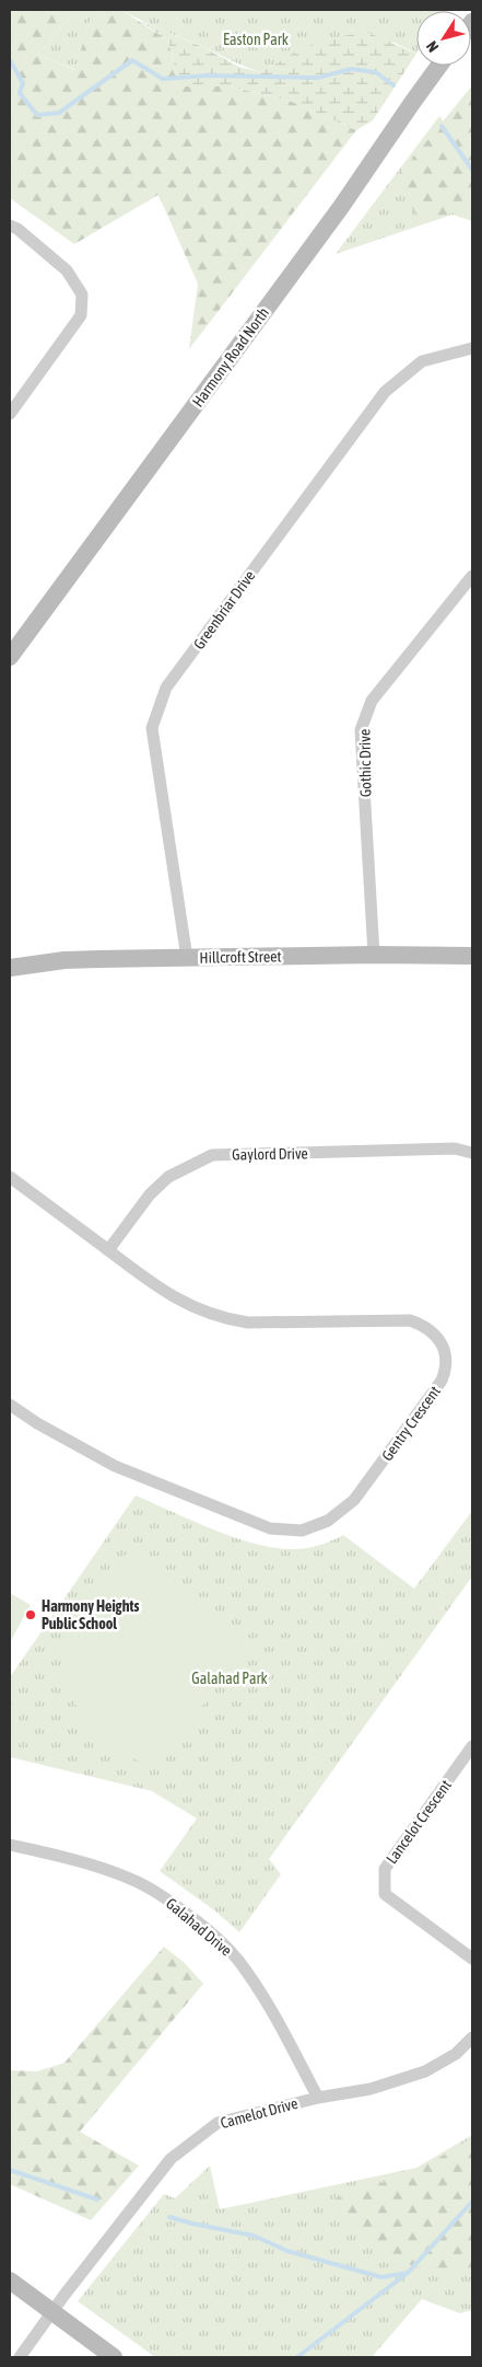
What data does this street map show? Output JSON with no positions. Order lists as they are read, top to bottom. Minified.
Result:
{"streets":{"main road":["Harmony Road North","Hillcroft Street"],"street":["Greenbriar Drive","Gothic Drive","Gaylord Drive","Gentry Crescent","Lancelot Crescent","Galahad Drive","Camelot Drive"]},"crossings":[["Greenbriar Drive","Hillcroft Street"],["Gothic Drive","Hillcroft Street"],["Gaylord Drive","Gentry Crescent"],["Galahad Drive","Camelot Drive"]],"parks":["Easton Park","Galahad Park"],"places":["Harmony Heights Public School"],"north":"bottom left"}
